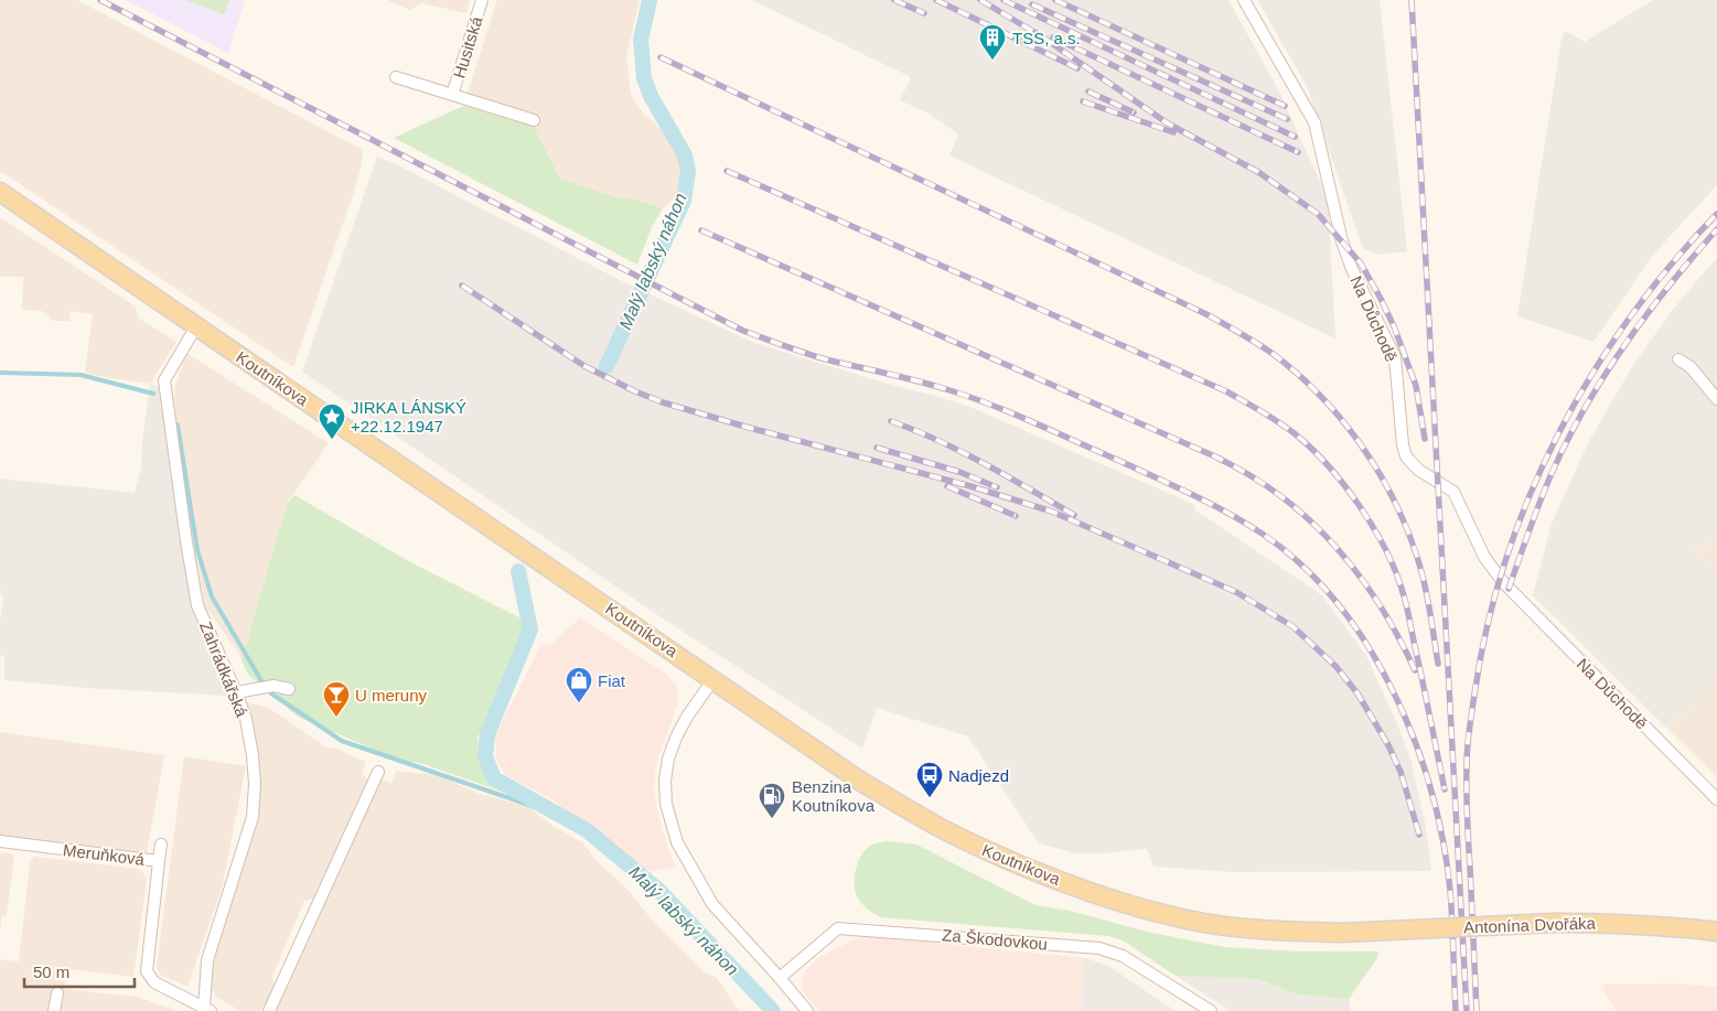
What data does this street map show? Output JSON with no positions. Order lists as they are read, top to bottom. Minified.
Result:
{"streets":{"main road":["Koutníkova","Antonína Dvořáka"],"street":["Husitská","Na Důchodě","Zahrádkářská","Meruňková","Za Škodovkou"]},"crossings":[["Koutníkova","Zahrádkářská"],["Koutníkova","Antonína Dvořáka"],["Zahrádkářská","Meruňková"]],"water":["Malý labský náhon"],"places":{"building":["TSS, a.s."],"place":["JIRKA LÁNSKÝ +22.12.1947"],"shop":["Fiat"],"bar":["U meruny"],"bus stop":["Nadjezd"],"fuel station":["Benzina Koutníkova"]},"scale_bar":"50 m"}
